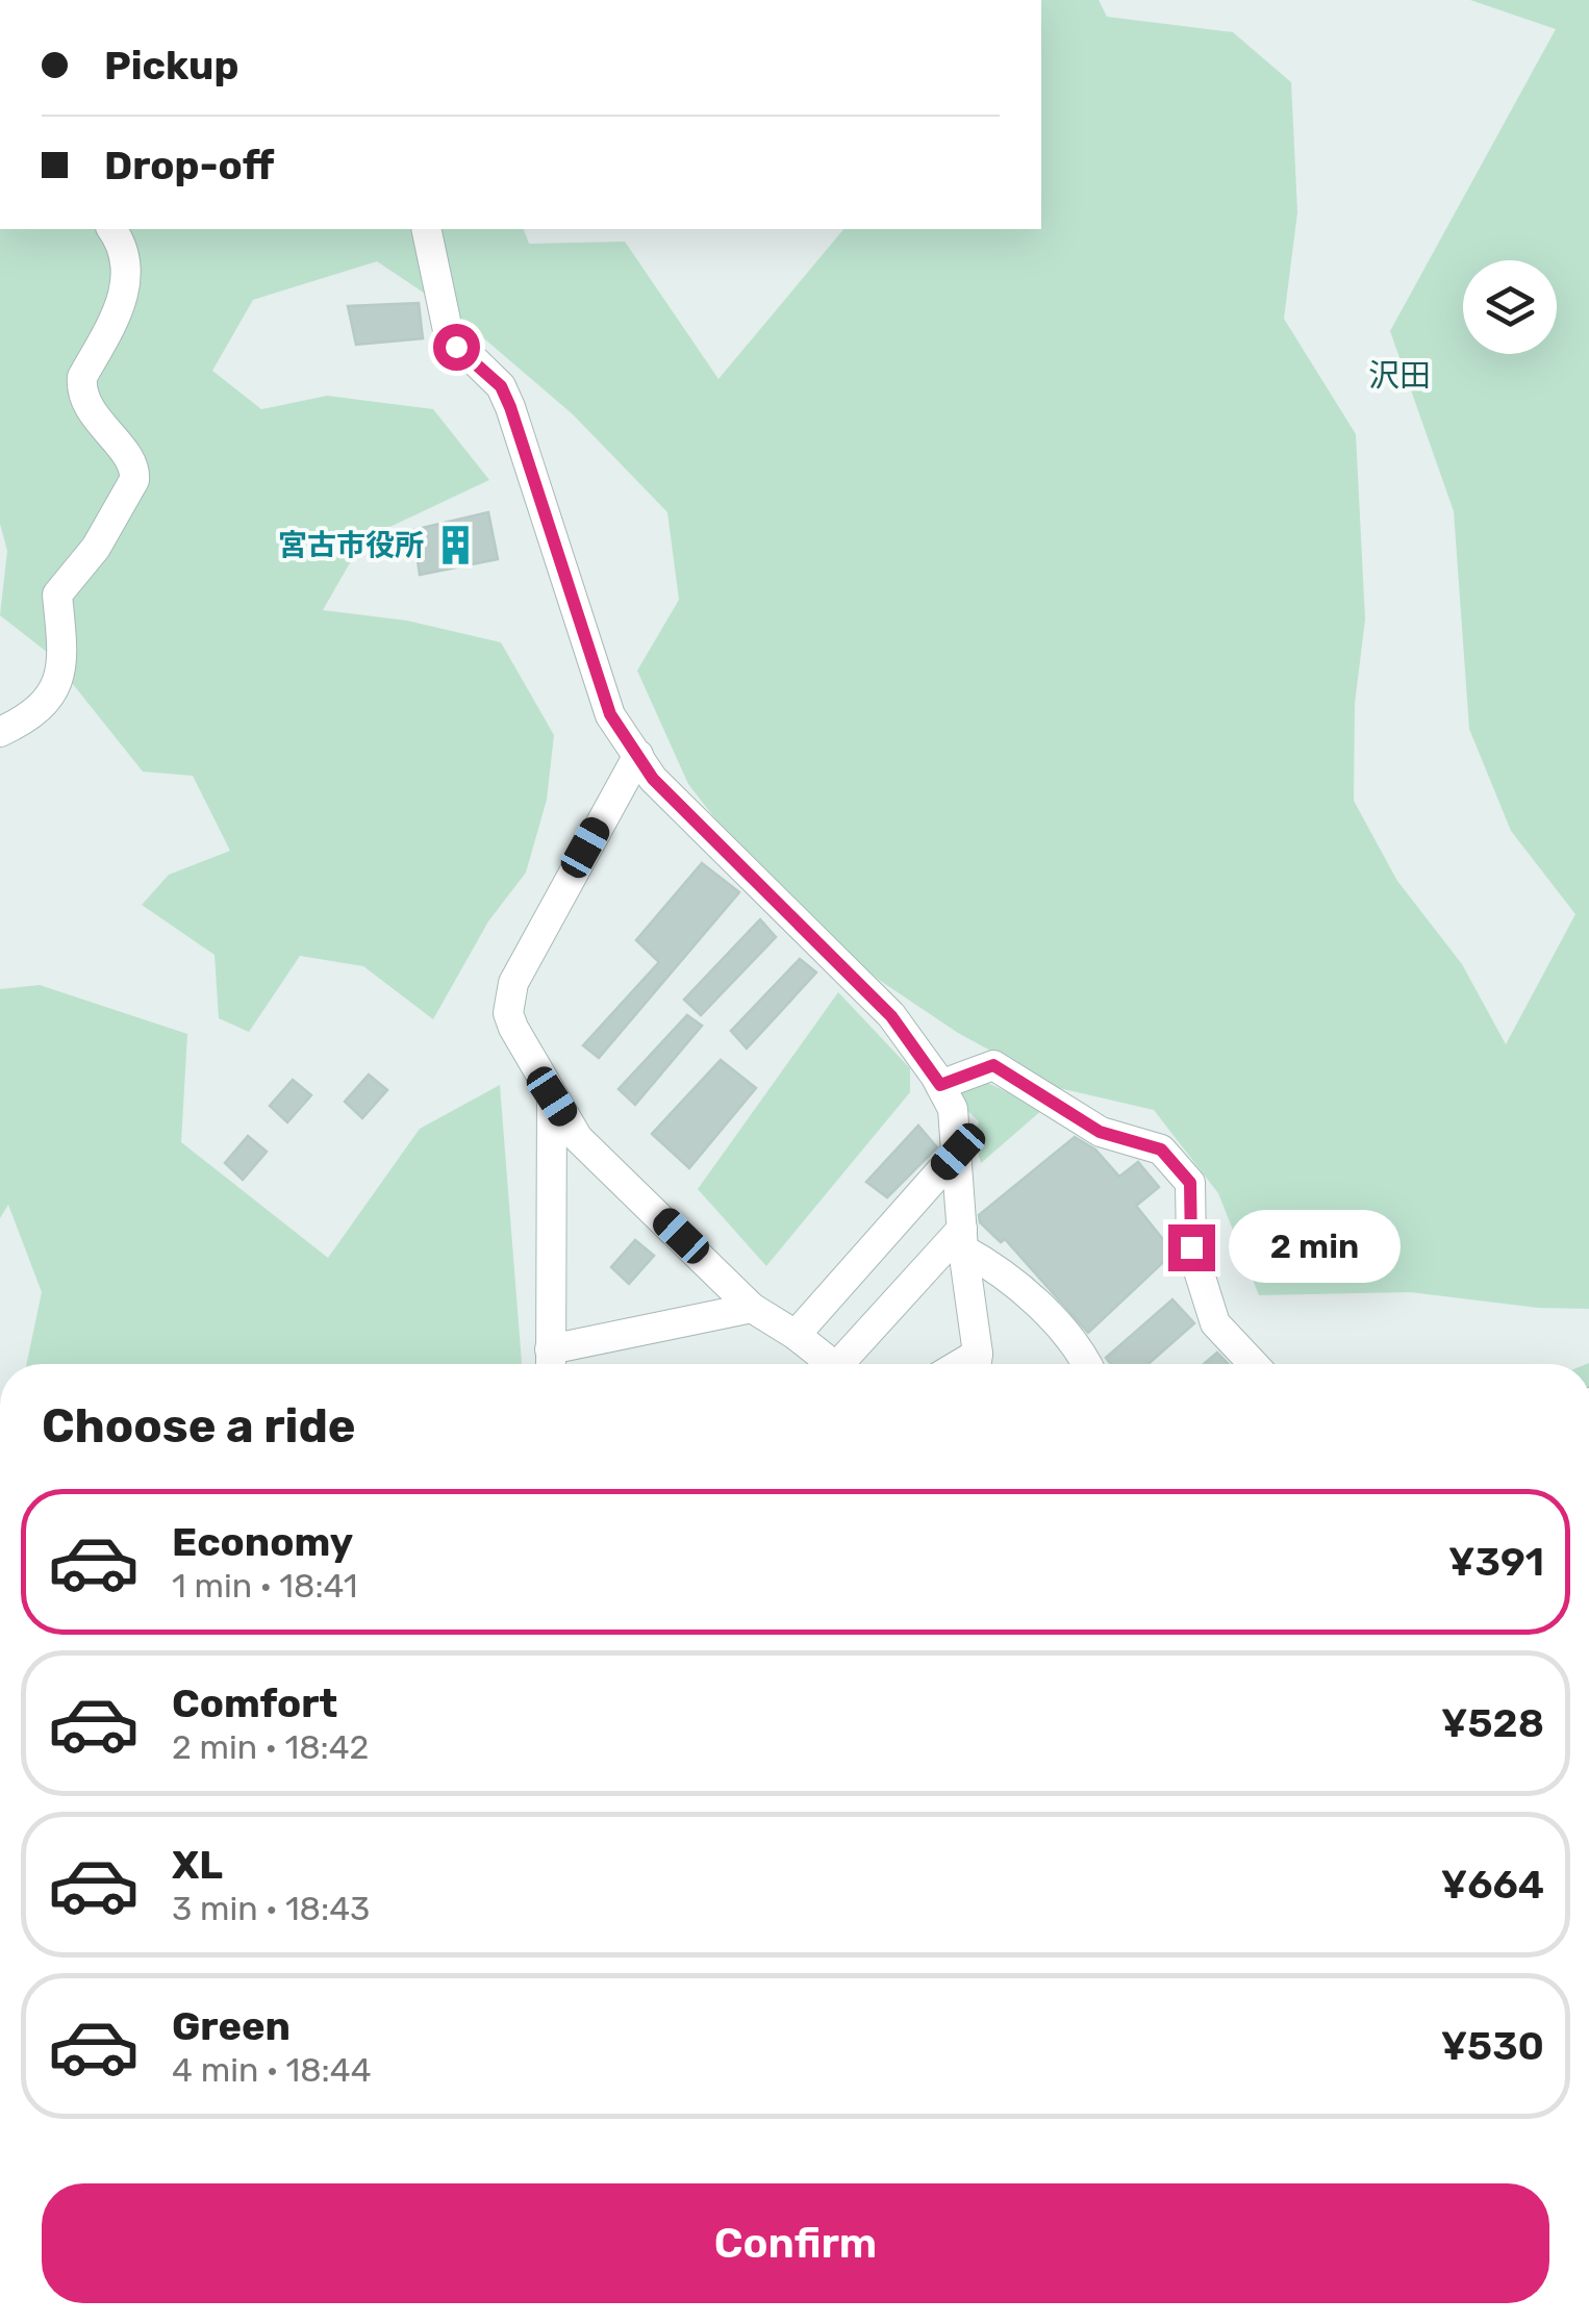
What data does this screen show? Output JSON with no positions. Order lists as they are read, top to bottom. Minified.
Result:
{"districts":["沢田"],"places":{"building":["宮古市役所"]},"page":{"banner":["Pickup","Drop-off"],"bubble":"2 min","heading":"Choose a ride","list":[{"name":"Economy","note":"1 min · 18:41","value":"¥391"},{"name":"Comfort","note":"2 min · 18:42","value":"¥528"},{"name":"XL","note":"3 min · 18:43","value":"¥664"},{"name":"Green","note":"4 min · 18:44","value":"¥530"}],"buttons":"Confirm"}}
